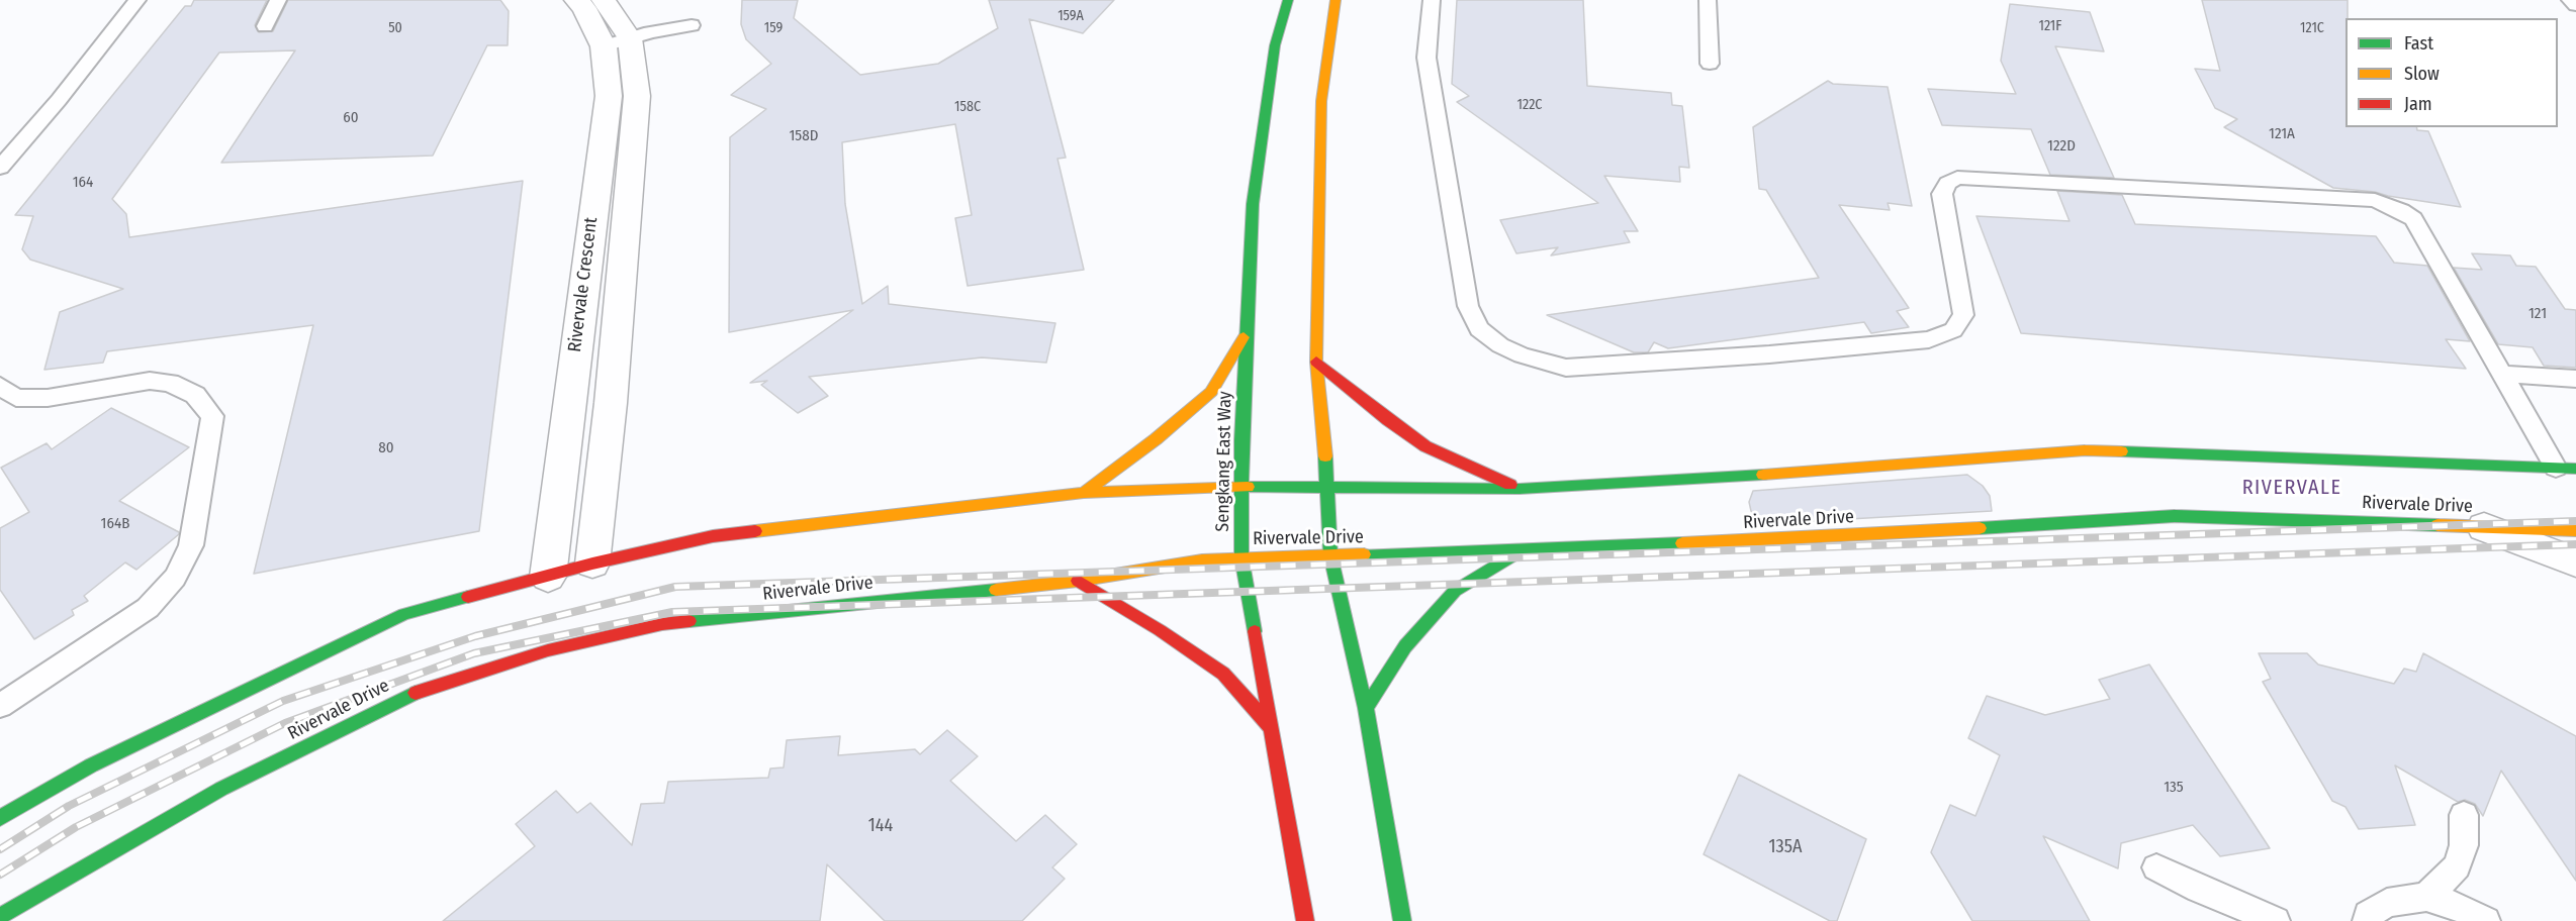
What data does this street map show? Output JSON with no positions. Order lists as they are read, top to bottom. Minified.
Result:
{"streets":{"street":["Rivervale Crescent","Sengkang East Way","Rivervale Drive"]},"crossings":[["Sengkang East Way","Rivervale Drive"]],"districts":["RIVERVALE"],"house_numbers":["159A","121F","50","159","121C","122C","158C","60","121A","158D","122D","164","121","80","164B","135","144","135A"],"legend":["Fast","Slow","Jam"]}
